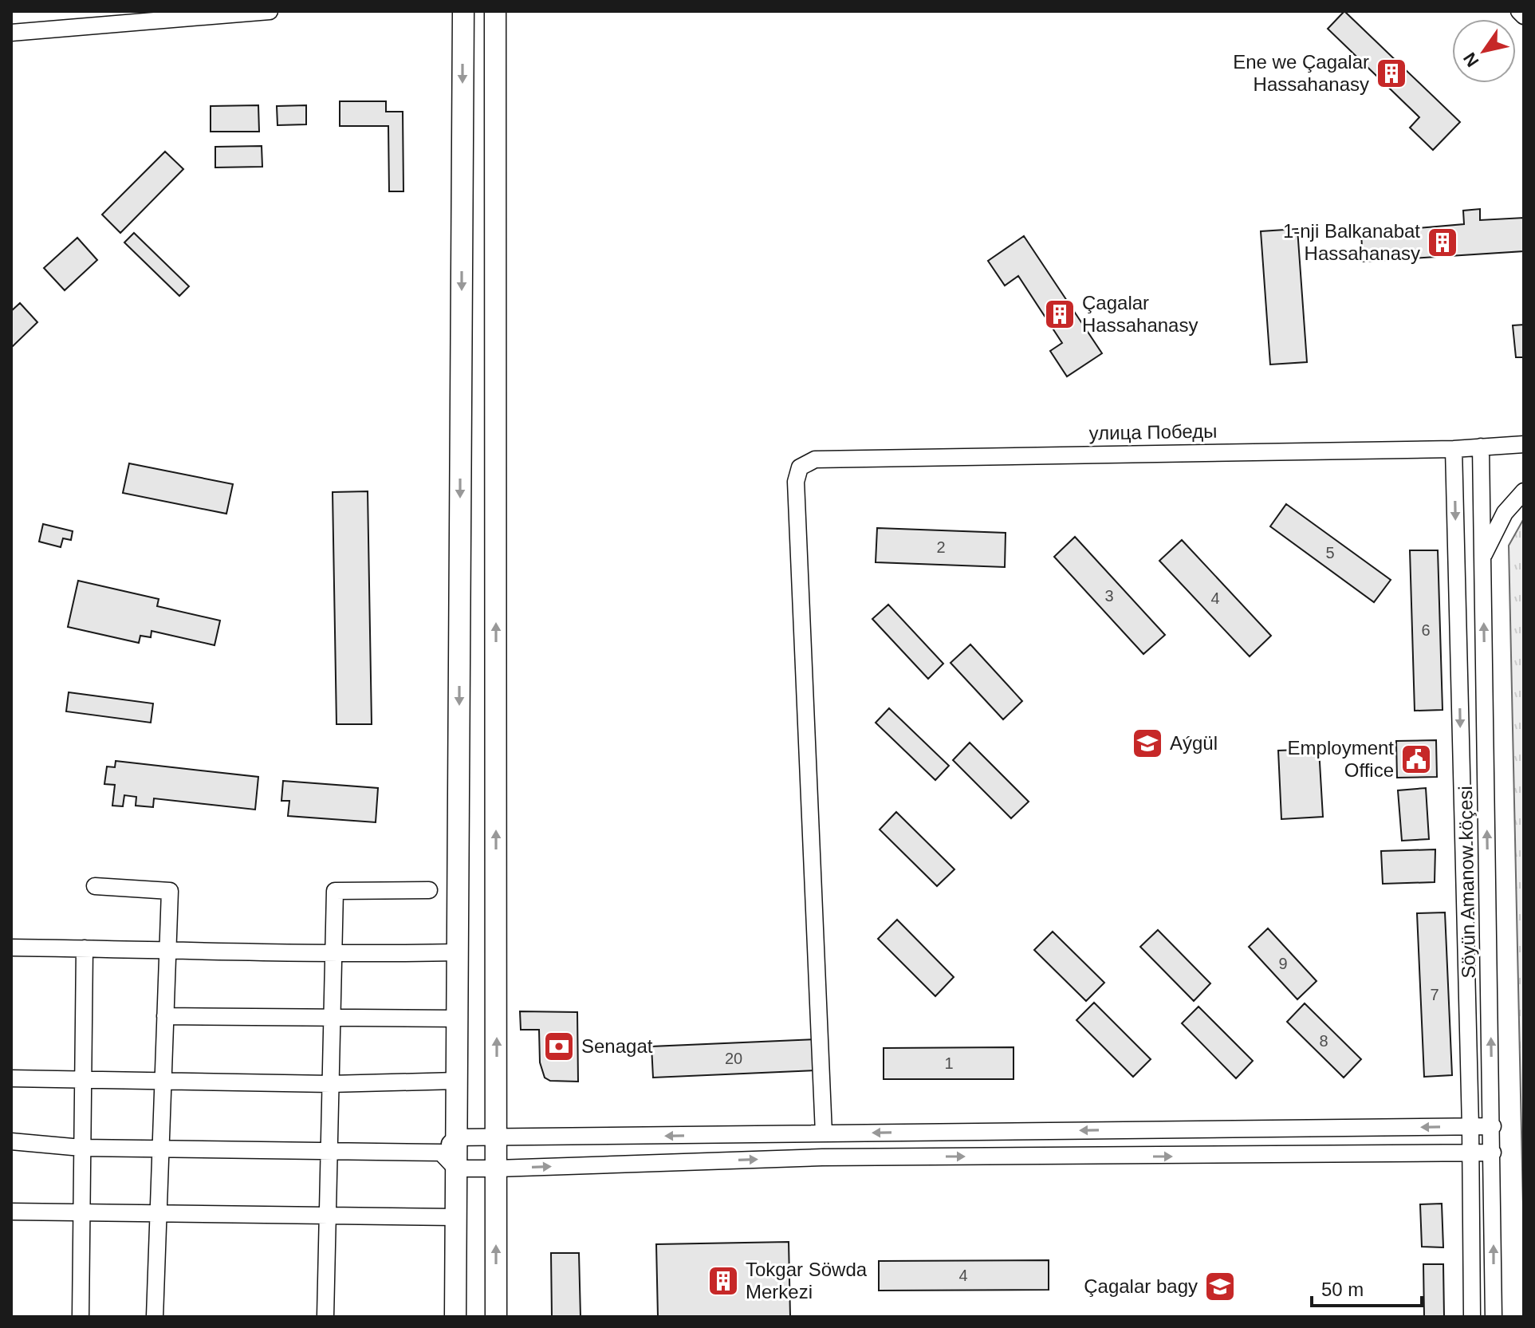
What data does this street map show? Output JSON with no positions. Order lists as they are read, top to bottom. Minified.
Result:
{"streets":{"street":["улица Победы","Söyün Amanow köçesi"]},"crossings":[["улица Победы","Söyün Amanow köçesi"]],"places":{"building":["Ene we Çagalar Hassahanasy","1-nji Balkanabat Hassahanasy","Çagalar Hassahanasy","Tokgar Söwda Merkezi"],"school or university":["Aýgül","Çagalar bagy"],"public building":["Employment Office"],"bank":["Senagat"]},"house_numbers":["2","5","3","4","6","9","7","8","20","1","4"],"scale_bar":"50 m","north":"bottom left"}
